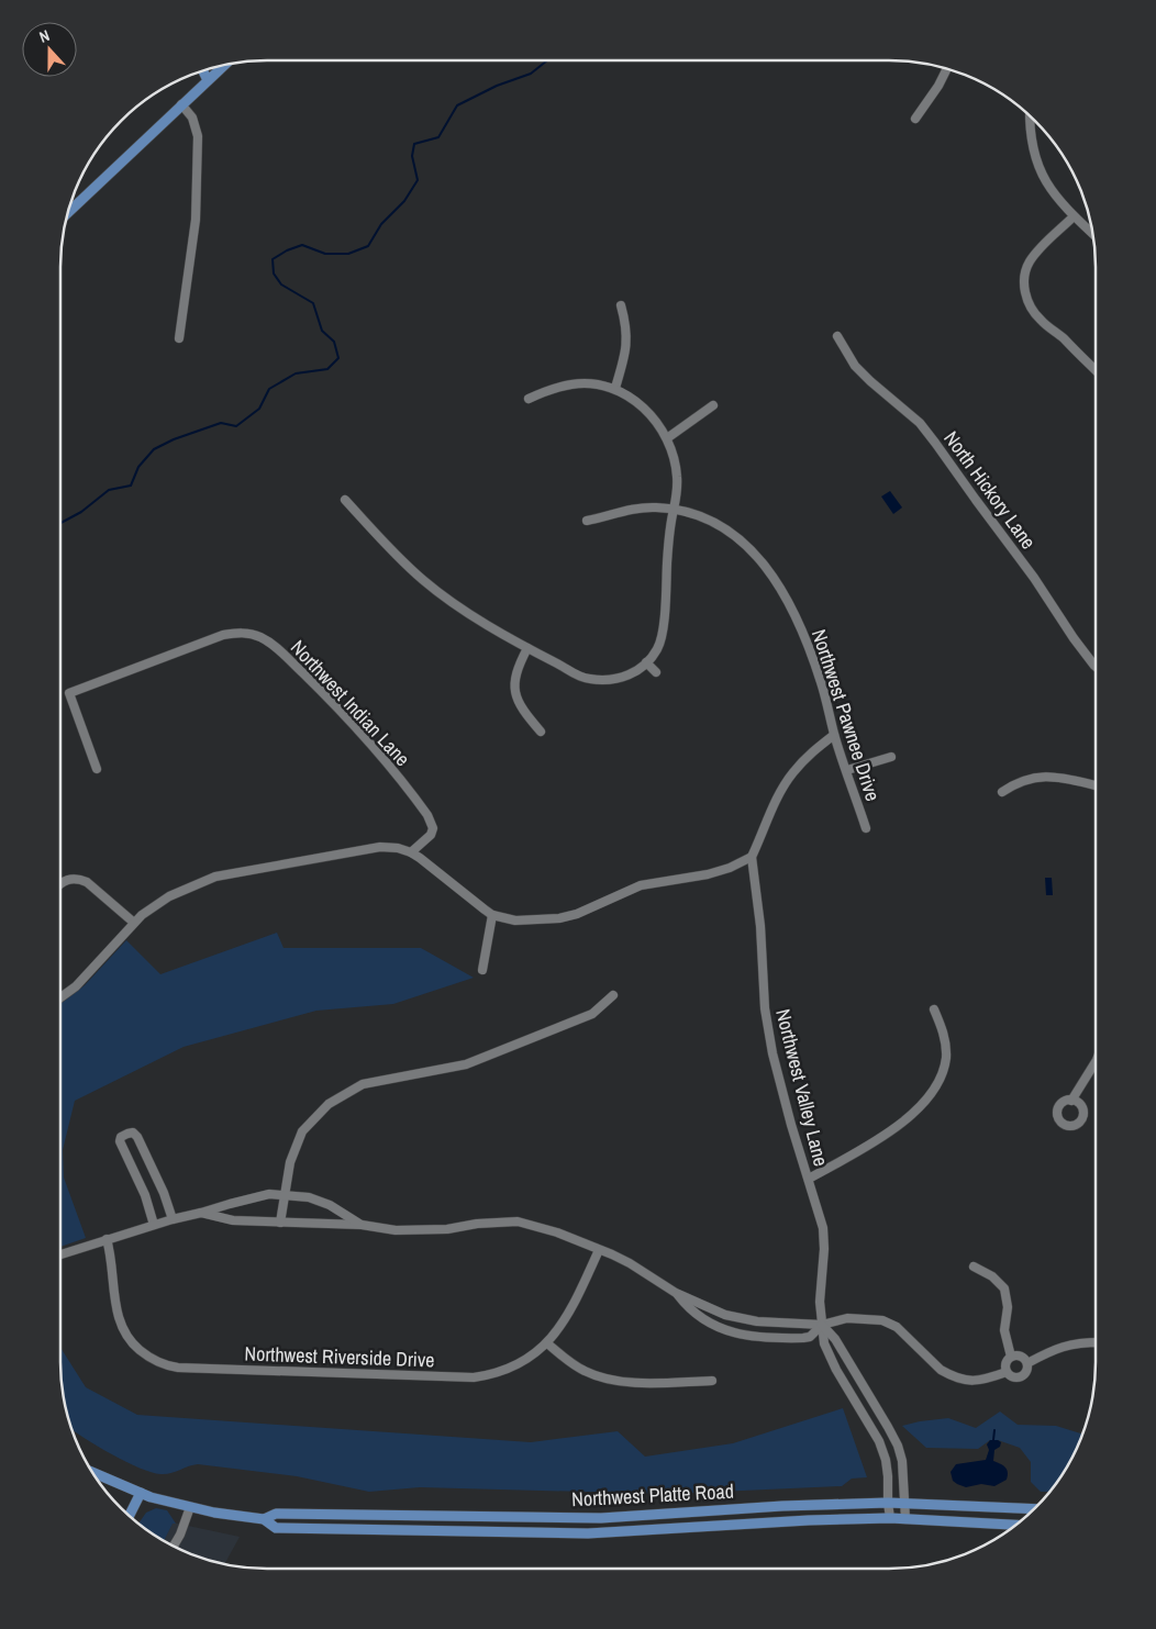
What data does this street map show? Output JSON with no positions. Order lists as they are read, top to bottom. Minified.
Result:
{"streets":{"main road":["Northwest Platte Road"],"street":["North Hickory Lane","Northwest Indian Lane","Northwest Pawnee Drive","Northwest Valley Lane","Northwest Riverside Drive"]},"crossings":[["Northwest Valley Lane","Northwest Platte Road"]],"north":"top"}
